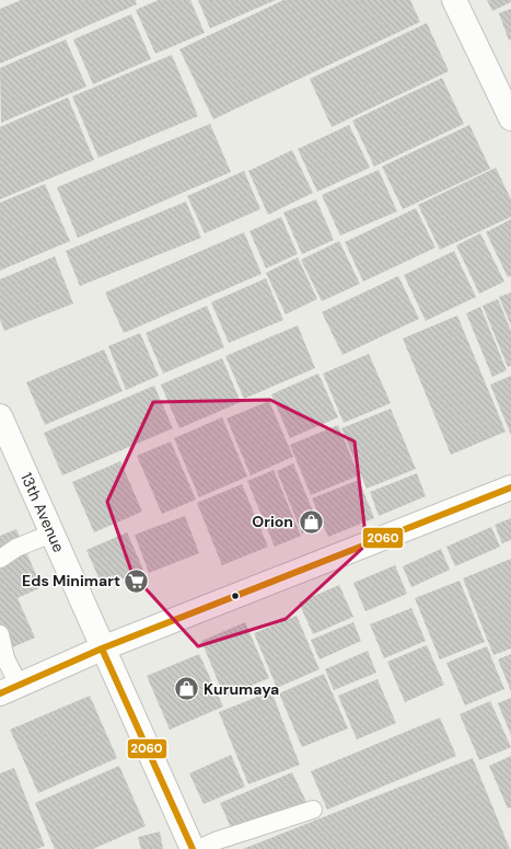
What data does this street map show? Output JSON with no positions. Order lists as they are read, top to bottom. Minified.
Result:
{"streets":{"street":["13th Avenue"]},"places":{"shop":["Orion","Kurumaya"],"supermarket":["Eds Minimart"]},"lines":["transit line 2060"]}
